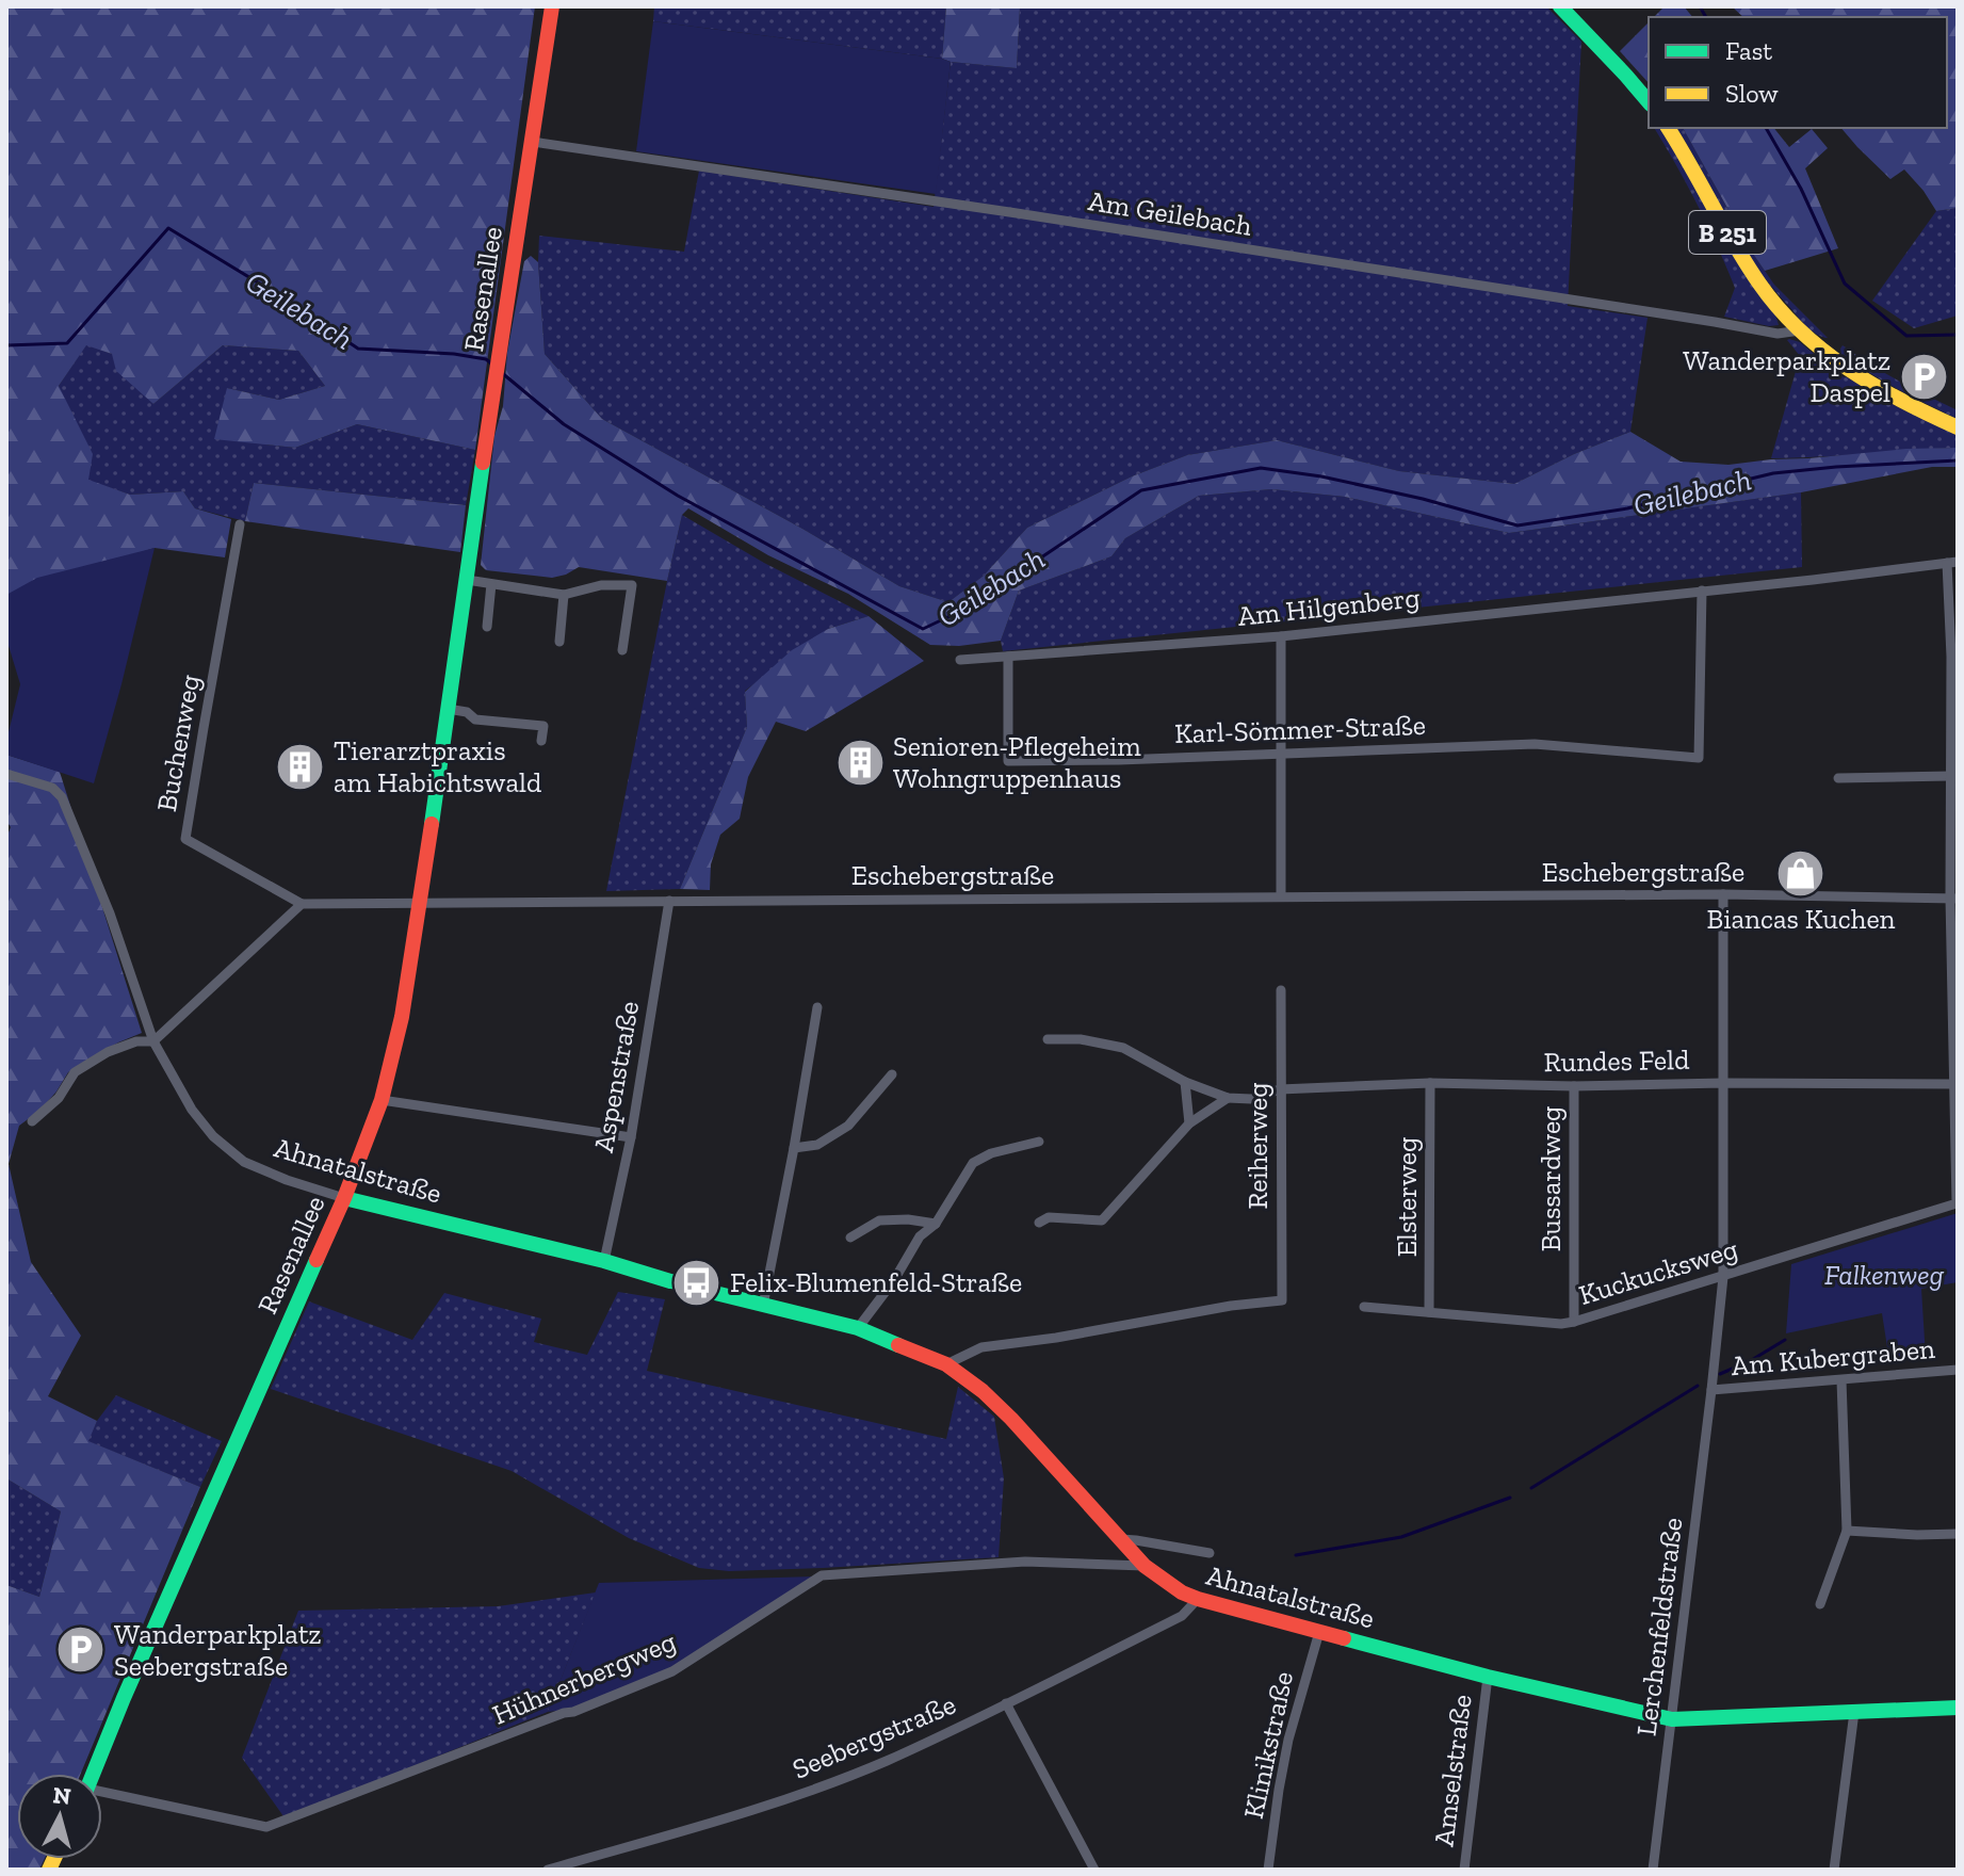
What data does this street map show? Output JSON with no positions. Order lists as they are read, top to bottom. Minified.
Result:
{"streets":{"main road":["B 251","Rasenallee","Ahnatalstraße"],"street":["Am Geilebach","Am Hilgenberg","Karl-Sömmer-Straße","Buchenweg","Eschebergstraße","Rundes Feld","Aspenstraße","Reiherweg","Bussardweg","Elsterweg","Kuckucksweg","Am Kubergraben","Lerchenfeldstraße","Hühnerbergweg","Seebergstraße","Klinikstraße","Amselstraße"]},"crossings":[["Am Geilebach","B 251"],["Am Geilebach","Rasenallee"],["Rasenallee","Eschebergstraße"],["Rasenallee","Ahnatalstraße"],["Am Hilgenberg","Karl-Sömmer-Straße"],["Buchenweg","Eschebergstraße"],["Eschebergstraße","Aspenstraße"],["Eschebergstraße","Lerchenfeldstraße"],["Rundes Feld","Reiherweg"],["Rundes Feld","Bussardweg"],["Rundes Feld","Elsterweg"],["Rundes Feld","Lerchenfeldstraße"],["Aspenstraße","Ahnatalstraße"],["Reiherweg","Ahnatalstraße"],["Ahnatalstraße","Lerchenfeldstraße"],["Ahnatalstraße","Hühnerbergweg"],["Ahnatalstraße","Seebergstraße"],["Ahnatalstraße","Klinikstraße"],["Ahnatalstraße","Amselstraße"],["Bussardweg","Kuckucksweg"],["Elsterweg","Kuckucksweg"],["Kuckucksweg","Lerchenfeldstraße"],["Am Kubergraben","Lerchenfeldstraße"]],"water":["Geilebach"],"parks":["Falkenweg"],"places":{"parking":["Wanderparkplatz Daspel","Wanderparkplatz Seebergstraße"],"building":["Senioren-Pflegeheim Wohngruppenhaus","Tierarztpraxis am Habichtswald"],"shop":["Biancas Kuchen"],"bus stop":["Felix-Blumenfeld-Straße"]},"legend":["Fast","Slow"],"north":"top"}
